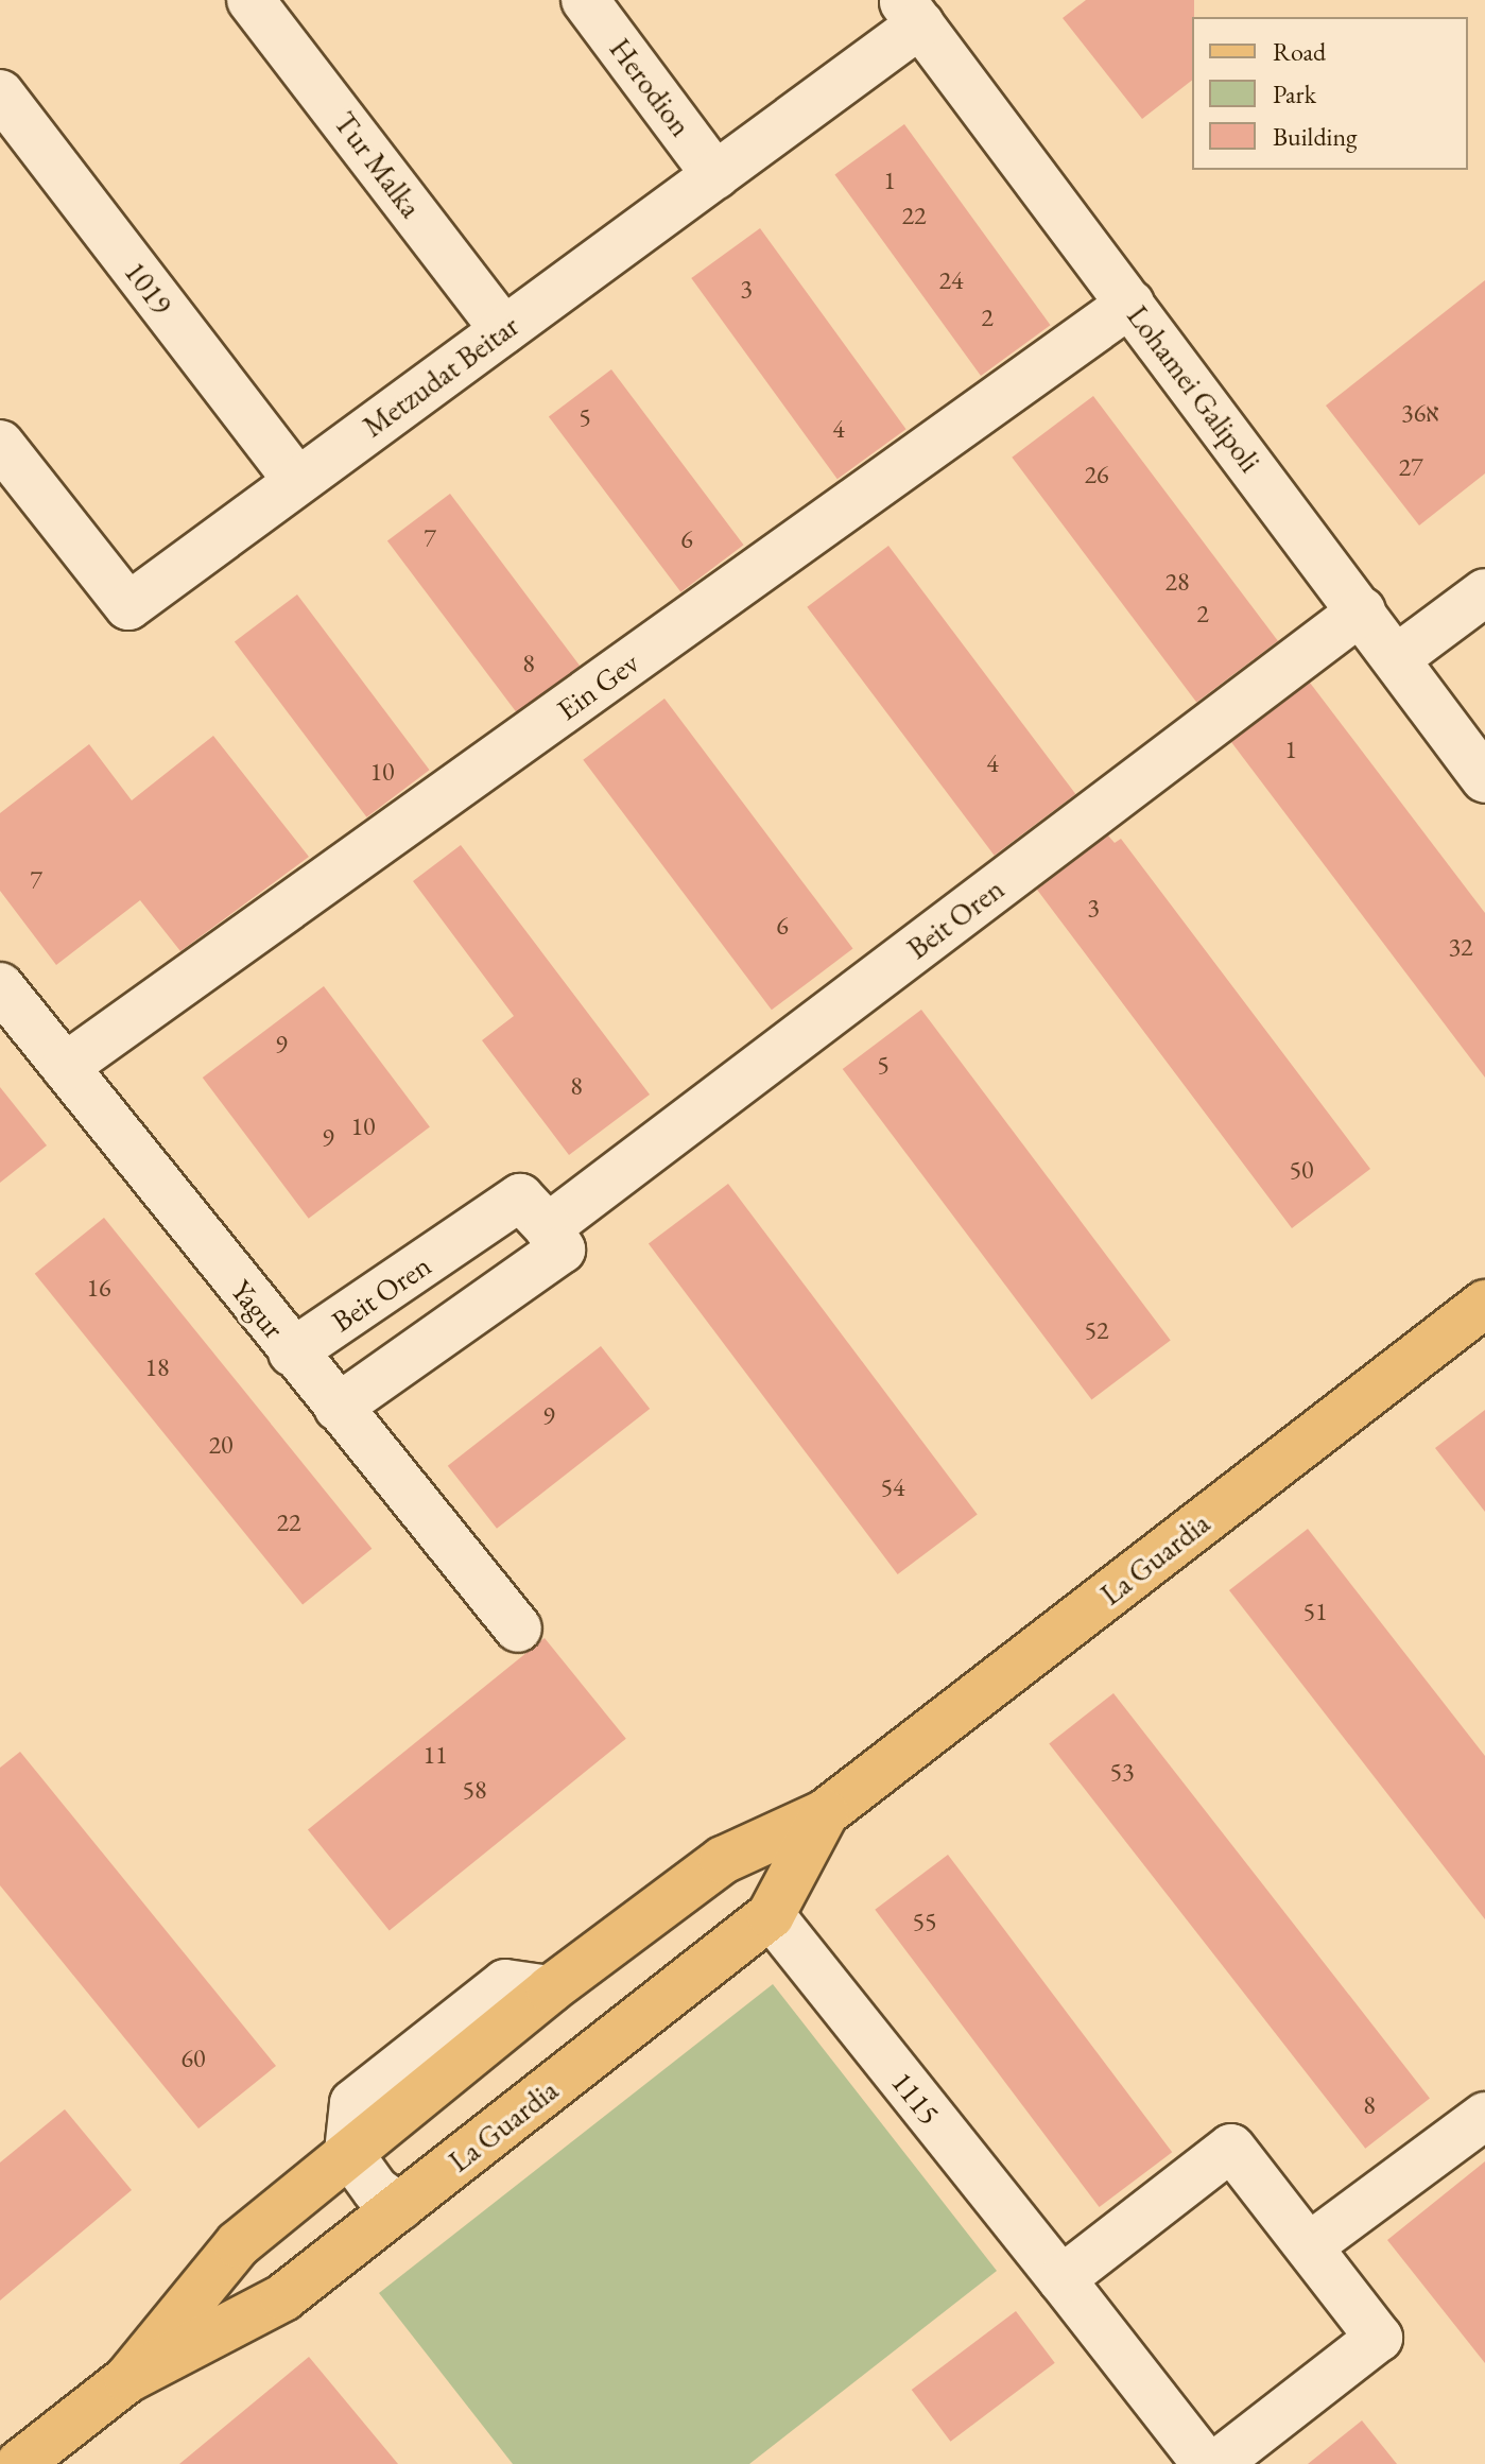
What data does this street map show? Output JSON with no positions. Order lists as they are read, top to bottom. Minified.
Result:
{"streets":{"main road":["La Guardia"],"street":["Herodion","Tur Malka","1019","Metzudat Beitar","Lohamei Galipoli","Ein Gev","Beit Oren","Yagur","1115"]},"crossings":[["Herodion","Metzudat Beitar"],["Tur Malka","Metzudat Beitar"],["1019","Metzudat Beitar"],["Metzudat Beitar","Lohamei Galipoli"],["Lohamei Galipoli","Ein Gev"],["Lohamei Galipoli","Beit Oren"],["Ein Gev","Yagur"],["Beit Oren","Yagur"],["La Guardia","1115"]],"house_numbers":["1","22","24","3","2","36א","5","4","27","26","7","6","28","2","8","1","4","10","7","3","6","32","9","5","8","10","9","50","16","52","18","9","20","54","22","51","11","53","58","55","60","8"],"legend":["Road","Park","Building"]}
